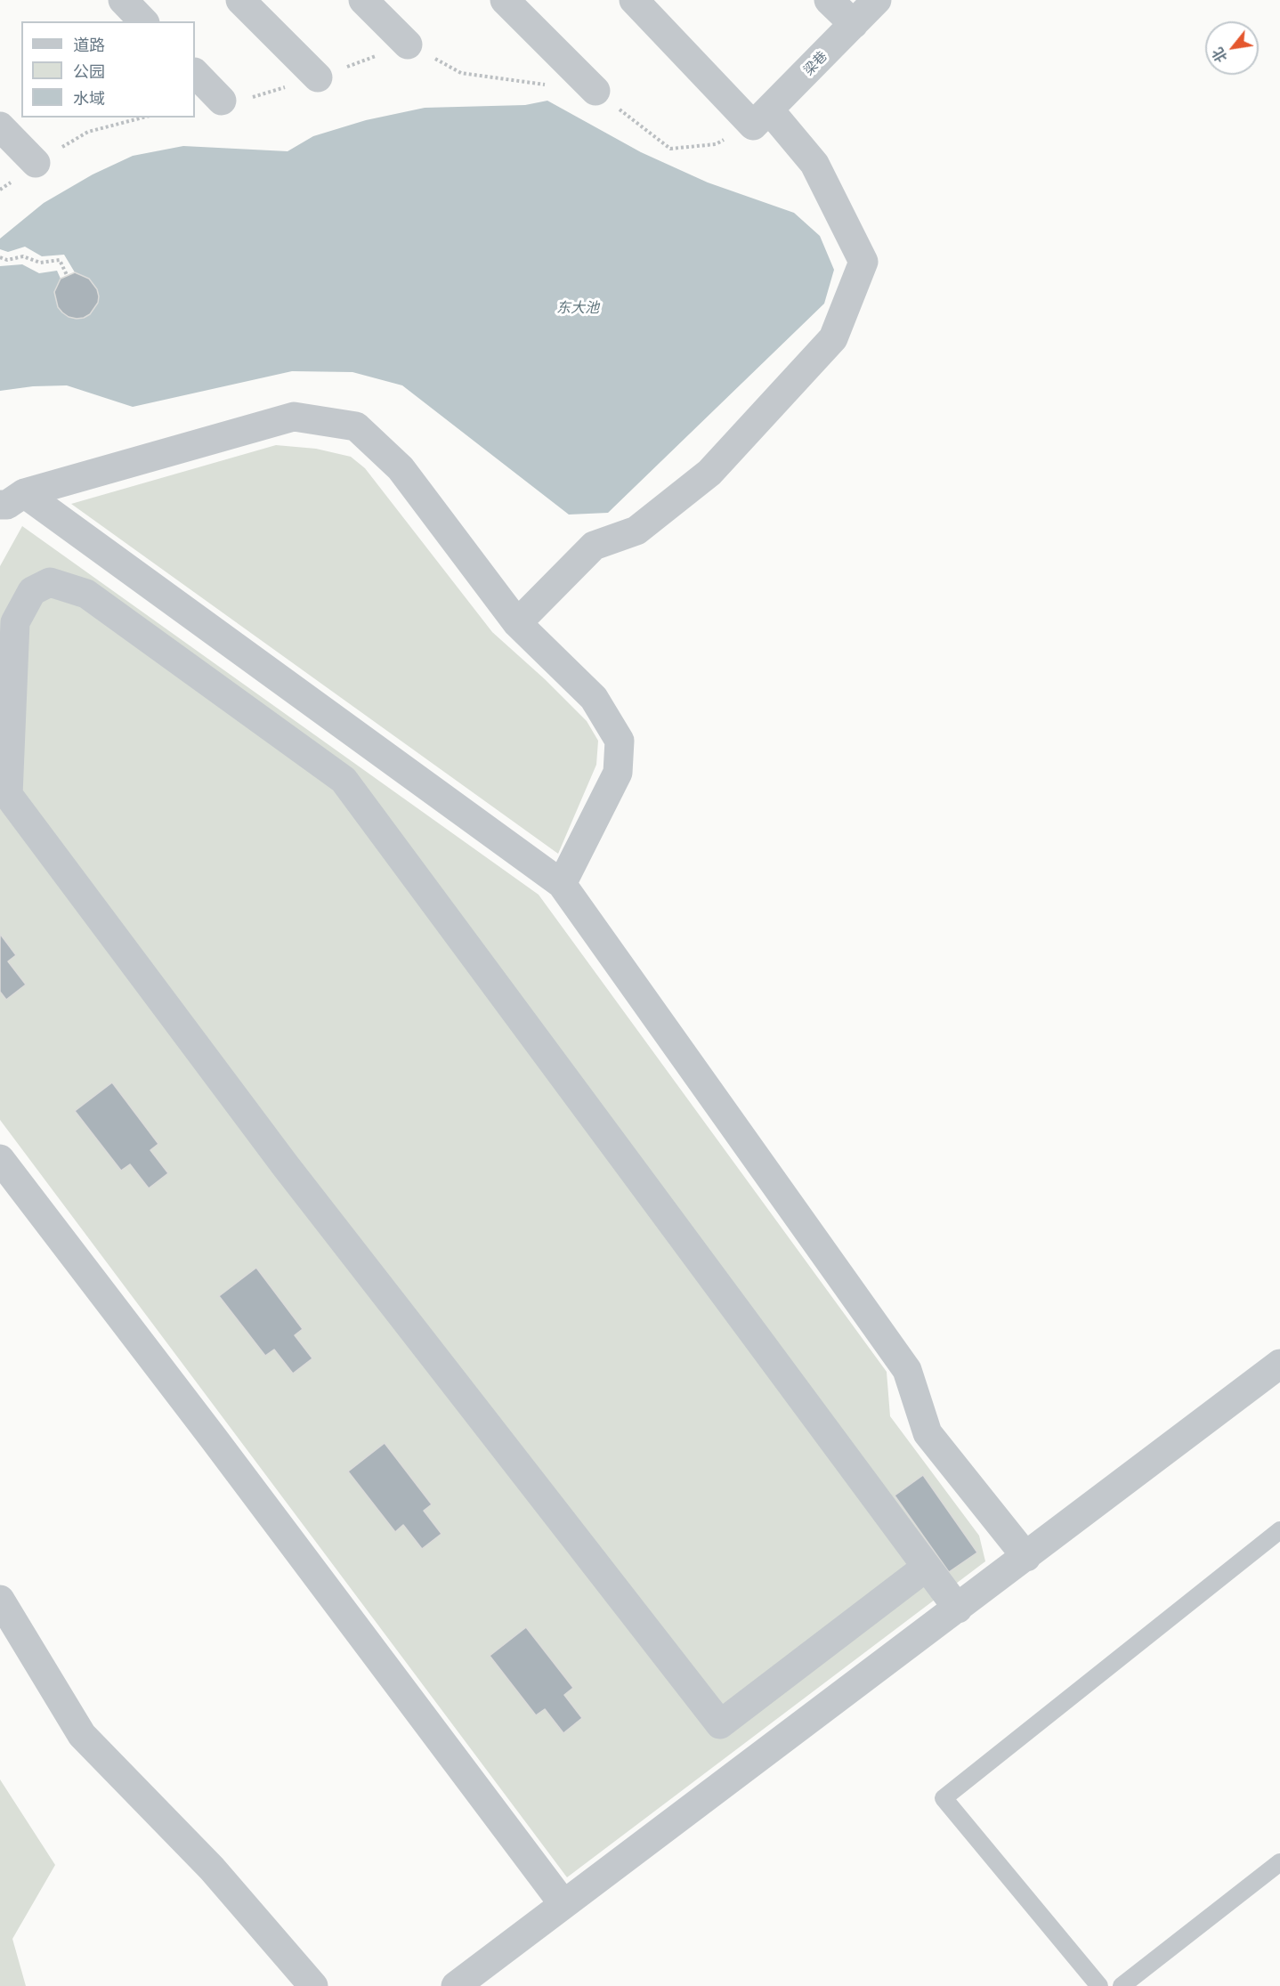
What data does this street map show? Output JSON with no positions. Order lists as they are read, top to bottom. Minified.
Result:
{"streets":{"street":["梁巷"]},"water":["东大池"],"legend":["道路","公园","水域"],"north":"bottom left"}
